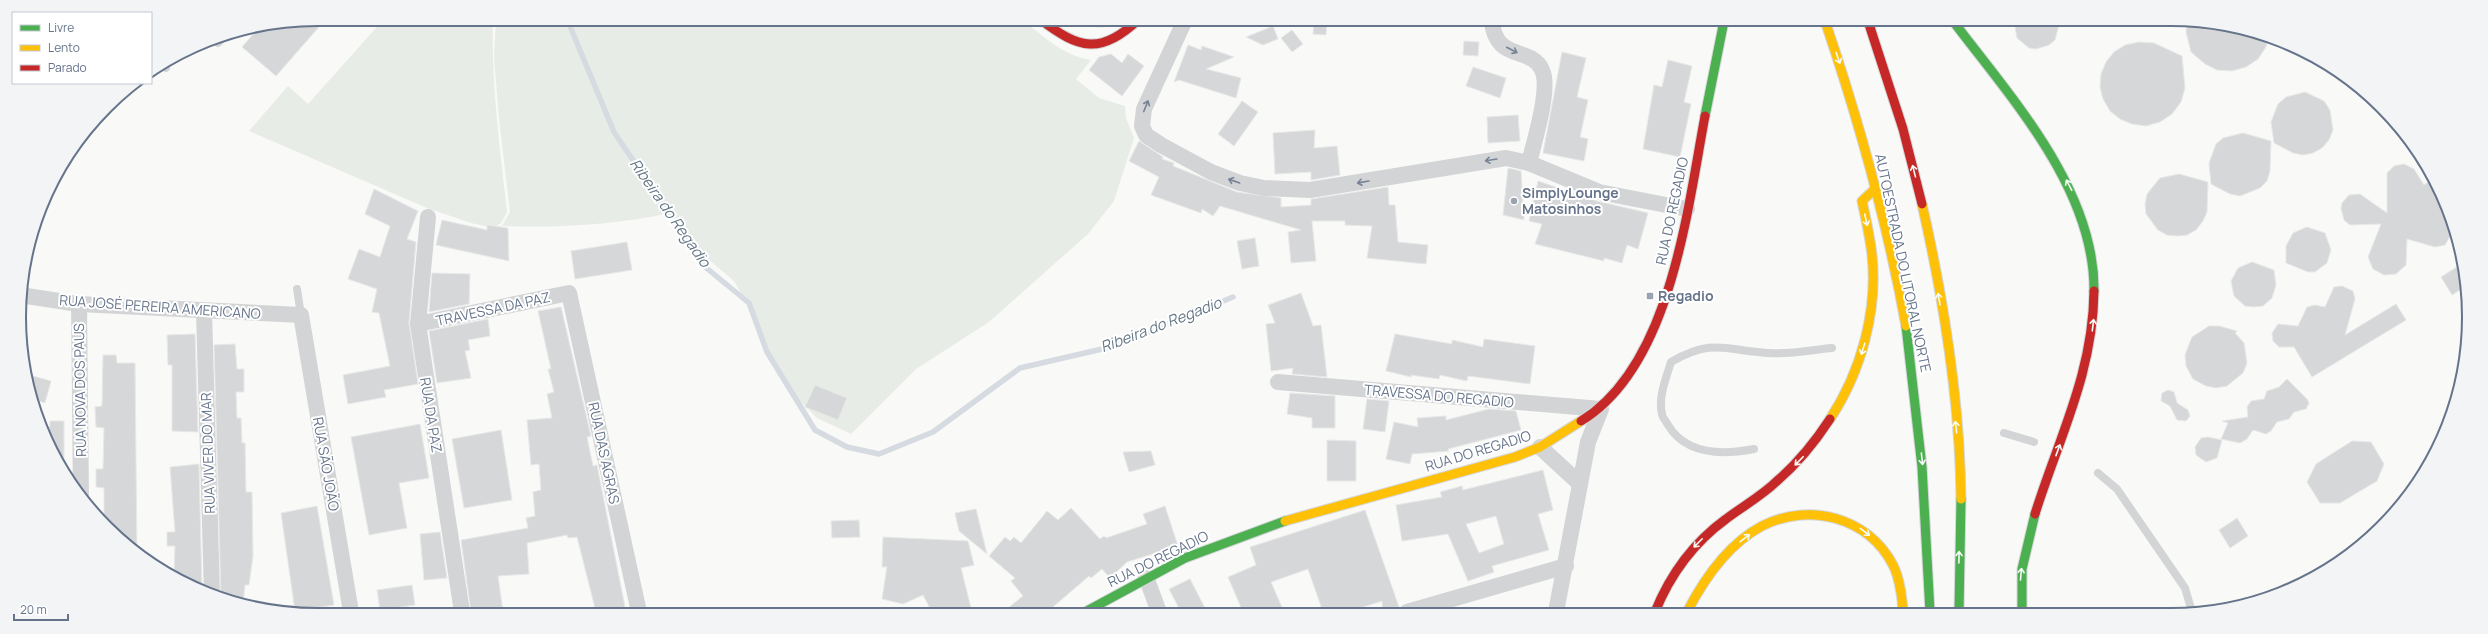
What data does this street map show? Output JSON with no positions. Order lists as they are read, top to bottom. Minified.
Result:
{"streets":{"main road":["RUA DO REGADIO","AUTOESTRADA DO LITORAL NORTE"],"street":["RUA JOSÉ PEREIRA AMERICANO","TRAVESSA DA PAZ","RUA NOVA DOS PAUS","TRAVESSA DO REGADIO","RUA DA PAZ","RUA VIVER DO MAR","RUA DAS AGRAS","RUA SÃO JOÃO"]},"crossings":[["RUA DO REGADIO","TRAVESSA DO REGADIO"],["RUA JOSÉ PEREIRA AMERICANO","RUA NOVA DOS PAUS"],["RUA JOSÉ PEREIRA AMERICANO","RUA VIVER DO MAR"],["RUA JOSÉ PEREIRA AMERICANO","RUA SÃO JOÃO"],["TRAVESSA DA PAZ","RUA DA PAZ"],["TRAVESSA DA PAZ","RUA DAS AGRAS"]],"water":["Ribeira do Regadio"],"places":{"other":["SimplyLounge Matosinhos"],"transit":["Regadio"]},"legend":["Livre","Lento","Parado"],"scale_bar":"20 m"}
